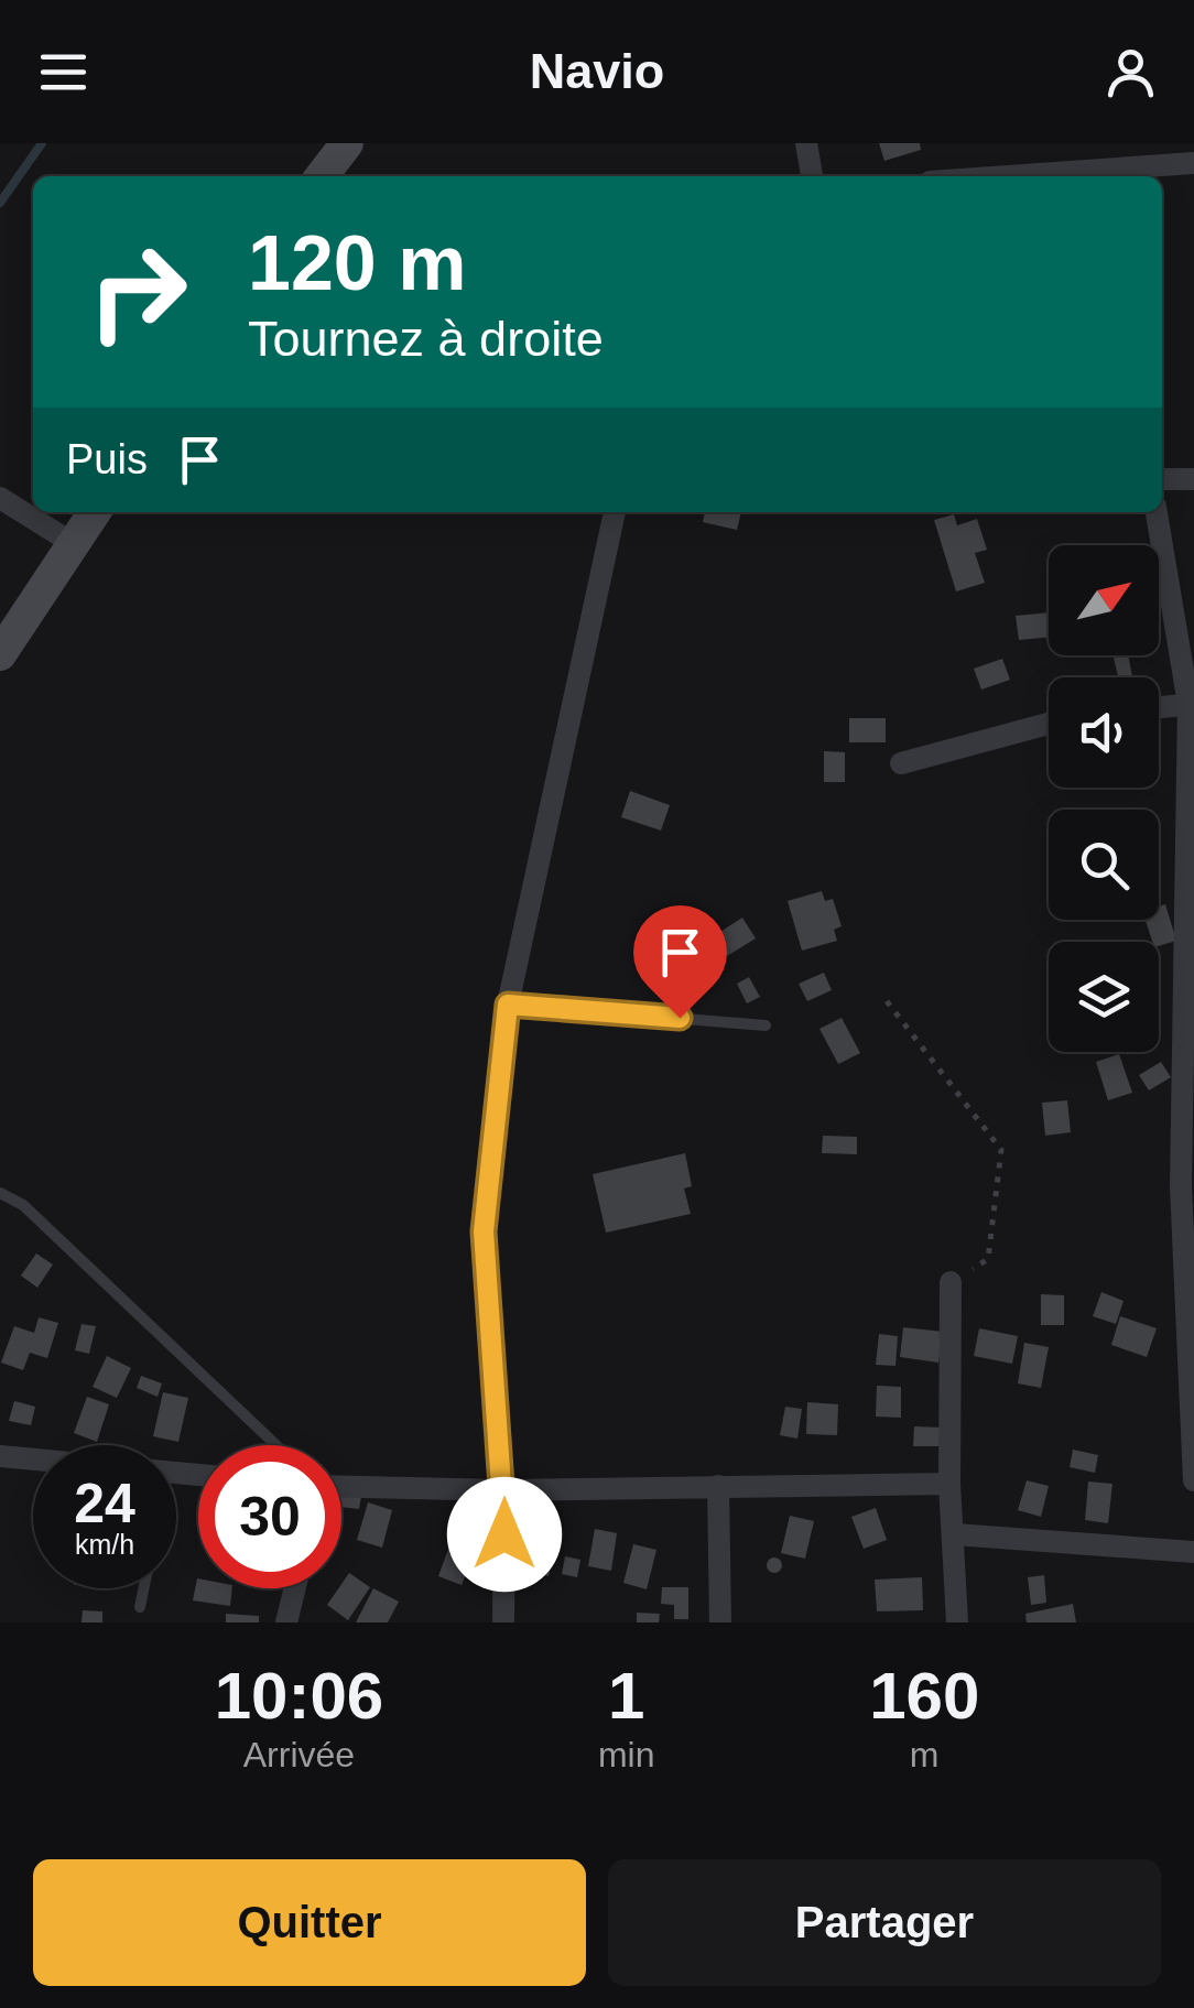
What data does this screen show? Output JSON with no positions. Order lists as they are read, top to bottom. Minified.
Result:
{"north":"top right","page":{"header":"Navio","turn":["120 m","Tournez à droite"],"then":"Puis","speed":"24 km/h","limit":"30","eta":["10:06","Arrivée","1","min","160","m"],"buttons":["Quitter","Partager"]}}
